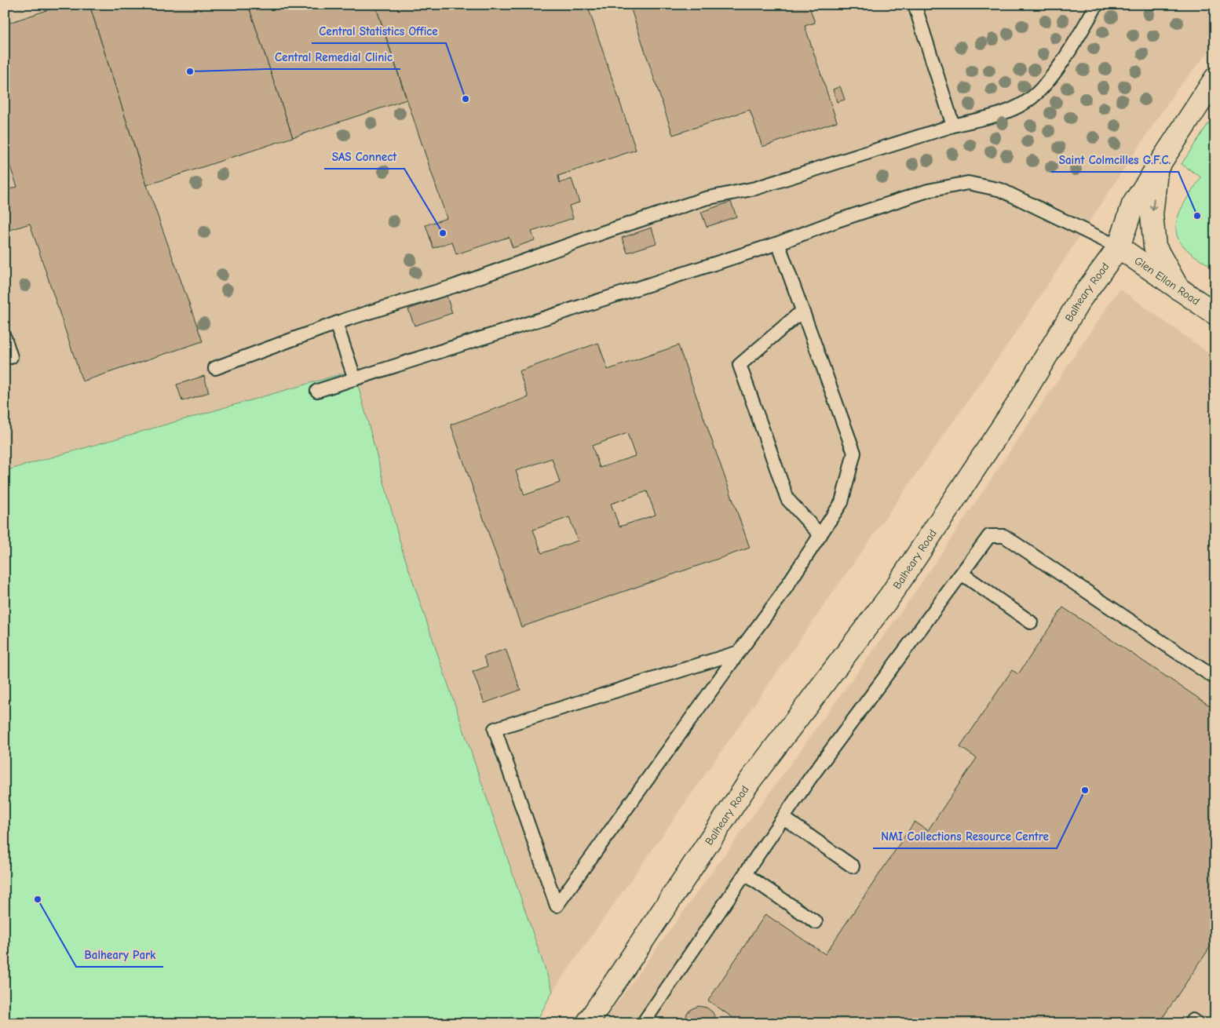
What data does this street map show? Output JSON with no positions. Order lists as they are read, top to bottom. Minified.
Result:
{"streets":{"street":["Glen Ellan Road","Balheary Road"]},"crossings":[["Glen Ellan Road","Balheary Road"]],"places":["Central Remedial Clinic","Central Statistics Office","Saint Colmcilles G.F.C.","SAS Connect","NMI Collections Resource Centre","Balheary Park"]}
